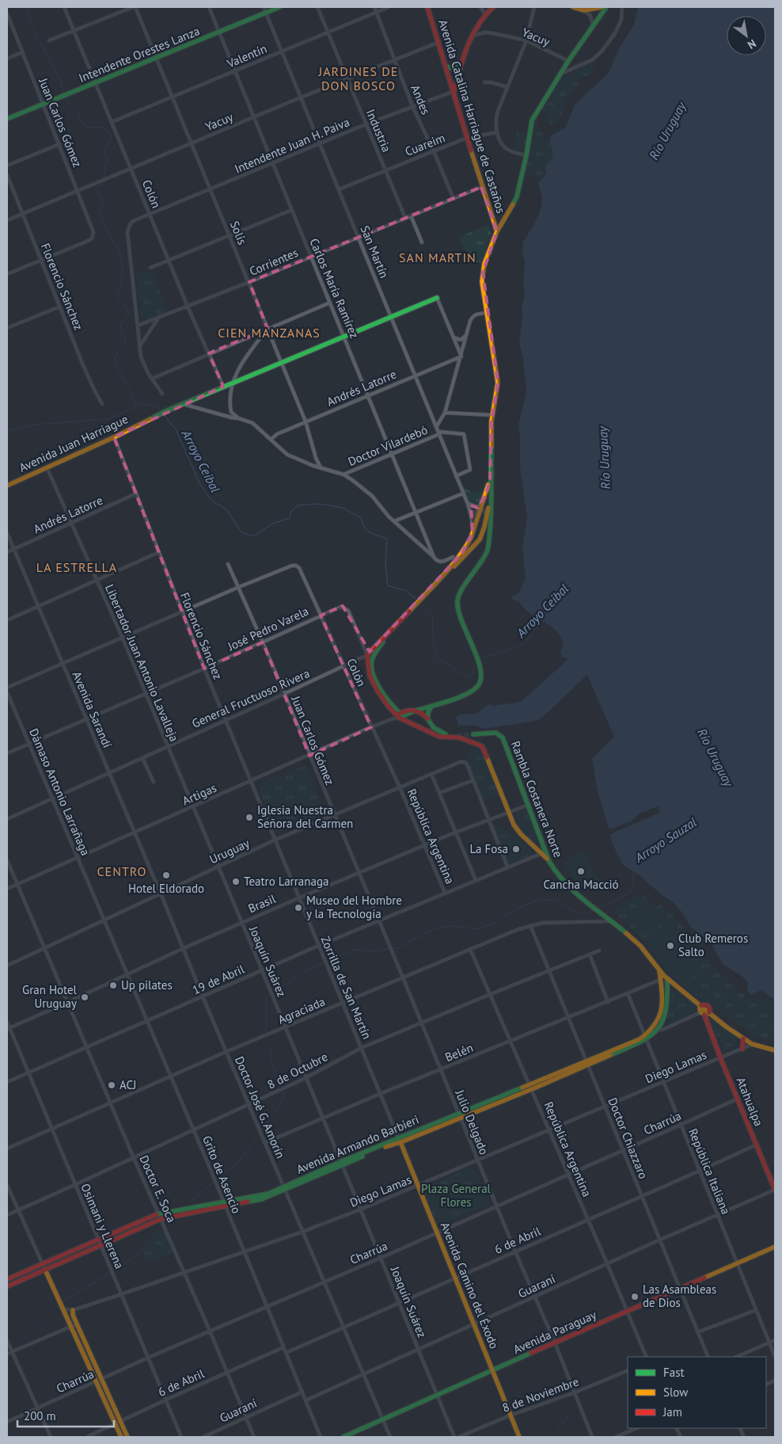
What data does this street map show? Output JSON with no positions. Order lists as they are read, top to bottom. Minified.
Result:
{"streets":{"street":["Yacuy","Intendente Orestes Lanza","Valentín","Andes","Avenida Catalina Harriague de Castaños","Juan Carlos Gómez","Industria","Cuareim","Intendente Juan H. Paiva","Colón","Solís","San Martín","Corrientes","Florencio Sánchez","Carlos María Ramírez","Andrés Latorre","Avenida Juan Harriague","Doctor Vilardebó","José Pedro Varela","Libertador Juan Antonio Lavalleja","General Fructuoso Rivera","Avenida Sarandí","Dámaso Antonio Larrañaga","Artigas","Rambla Costanera Norte","República Argentina","Uruguay","Brasil","Joaquín Suárez","19 de Abril","Zorrilla de San Martín","Agraciada","Belén","Diego Lamas","8 de Octubre","Atahualpa","Doctor José G. Amorín","Julio Delgado","Charrúa","Doctor Chiazzaro","Avenida Armando Barbieri","República Italiana","Grito de Asencio","Doctor E. Soca","Osimani y Llerena","6 de Abril","Avenida Camino del Éxodo","Guaraní","Avenida Paraguay","8 de Noviembre"]},"crossings":[["Yacuy","Andes"],["Yacuy","Avenida Catalina Harriague de Castaños"],["Yacuy","Juan Carlos Gómez"],["Yacuy","Industria"],["Yacuy","Colón"],["Yacuy","Solís"],["Yacuy","San Martín"],["Yacuy","Florencio Sánchez"],["Yacuy","Carlos María Ramírez"],["Intendente Orestes Lanza","Juan Carlos Gómez"],["Intendente Orestes Lanza","Colón"],["Intendente Orestes Lanza","Solís"],["Intendente Orestes Lanza","San Martín"],["Intendente Orestes Lanza","Carlos María Ramírez"],["Valentín","Andes"],["Valentín","Industria"],["Valentín","Colón"],["Valentín","Solís"],["Valentín","San Martín"],["Valentín","Carlos María Ramírez"],["Andes","Cuareim"],["Andes","Intendente Juan H. Paiva"],["Andes","Corrientes"],["Avenida Catalina Harriague de Castaños","Cuareim"],["Avenida Catalina Harriague de Castaños","Intendente Juan H. Paiva"],["Avenida Catalina Harriague de Castaños","Corrientes"],["Juan Carlos Gómez","Colón"],["Juan Carlos Gómez","Florencio Sánchez"],["Juan Carlos Gómez","José Pedro Varela"],["Juan Carlos Gómez","General Fructuoso Rivera"],["Juan Carlos Gómez","Artigas"],["Juan Carlos Gómez","Uruguay"],["Juan Carlos Gómez","Julio Delgado"],["Industria","Cuareim"],["Industria","Intendente Juan H. Paiva"],["Industria","Corrientes"],["Cuareim","San Martín"],["Intendente Juan H. Paiva","Colón"],["Intendente Juan H. Paiva","Solís"],["Intendente Juan H. Paiva","San Martín"],["Intendente Juan H. Paiva","Corrientes"],["Intendente Juan H. Paiva","Carlos María Ramírez"],["Colón","Corrientes"],["Colón","Avenida Juan Harriague"],["Colón","José Pedro Varela"],["Colón","General Fructuoso Rivera"],["Colón","Artigas"],["Colón","República Argentina"],["Colón","Uruguay"],["Solís","Corrientes"],["Solís","Andrés Latorre"],["Solís","Avenida Juan Harriague"],["San Martín","Corrientes"],["San Martín","Andrés Latorre"],["San Martín","Avenida Juan Harriague"],["San Martín","Doctor Vilardebó"],["Corrientes","Carlos María Ramírez"],["Florencio Sánchez","Andrés Latorre"],["Florencio Sánchez","Avenida Juan Harriague"],["Florencio Sánchez","José Pedro Varela"],["Florencio Sánchez","General Fructuoso Rivera"],["Florencio Sánchez","Artigas"],["Florencio Sánchez","Uruguay"],["Florencio Sánchez","Zorrilla de San Martín"],["Carlos María Ramírez","Andrés Latorre"],["Carlos María Ramírez","Avenida Juan Harriague"],["Carlos María Ramírez","Doctor Vilardebó"],["Andrés Latorre","Libertador Juan Antonio Lavalleja"],["Andrés Latorre","Avenida Sarandí"],["Avenida Juan Harriague","Libertador Juan Antonio Lavalleja"],["José Pedro Varela","Libertador Juan Antonio Lavalleja"],["José Pedro Varela","General Fructuoso Rivera"],["José Pedro Varela","Avenida Sarandí"],["José Pedro Varela","Dámaso Antonio Larrañaga"],["Libertador Juan Antonio Lavalleja","General Fructuoso Rivera"],["Libertador Juan Antonio Lavalleja","Artigas"],["Libertador Juan Antonio Lavalleja","Uruguay"],["Libertador Juan Antonio Lavalleja","Joaquín Suárez"],["General Fructuoso Rivera","Avenida Sarandí"],["General Fructuoso Rivera","Dámaso Antonio Larrañaga"],["Avenida Sarandí","Artigas"],["Avenida Sarandí","Uruguay"],["Avenida Sarandí","Doctor José G. Amorín"],["Dámaso Antonio Larrañaga","Artigas"],["Dámaso Antonio Larrañaga","Uruguay"],["Dámaso Antonio Larrañaga","Grito de Asencio"],["Artigas","Doctor E. Soca"],["Rambla Costanera Norte","Brasil"],["Rambla Costanera Norte","Agraciada"],["Rambla Costanera Norte","Atahualpa"],["Rambla Costanera Norte","Avenida Armando Barbieri"],["República Argentina","Uruguay"],["República Argentina","Brasil"],["República Argentina","19 de Abril"],["República Argentina","Agraciada"],["República Argentina","Belén"],["República Argentina","Diego Lamas"],["República Argentina","8 de Octubre"],["República Argentina","Charrúa"],["República Argentina","Avenida Armando Barbieri"],["República Argentina","6 de Abril"],["República Argentina","Guaraní"],["República Argentina","Avenida Paraguay"],["Uruguay","Joaquín Suárez"],["Uruguay","Zorrilla de San Martín"],["Uruguay","Doctor José G. Amorín"],["Uruguay","Julio Delgado"],["Uruguay","Grito de Asencio"],["Uruguay","Doctor E. Soca"],["Brasil","Joaquín Suárez"],["Brasil","Zorrilla de San Martín"],["Brasil","Doctor José G. Amorín"],["Brasil","Julio Delgado"],["Brasil","Grito de Asencio"],["Brasil","Doctor E. Soca"],["Brasil","Osimani y Llerena"],["Joaquín Suárez","19 de Abril"],["Joaquín Suárez","Agraciada"],["Joaquín Suárez","Belén"],["Joaquín Suárez","Diego Lamas"],["Joaquín Suárez","8 de Octubre"],["Joaquín Suárez","Charrúa"],["Joaquín Suárez","Avenida Armando Barbieri"],["Joaquín Suárez","6 de Abril"],["Joaquín Suárez","Guaraní"],["Joaquín Suárez","Avenida Paraguay"],["19 de Abril","Zorrilla de San Martín"],["19 de Abril","Doctor José G. Amorín"],["19 de Abril","Julio Delgado"],["19 de Abril","Grito de Asencio"],["19 de Abril","Doctor E. Soca"],["19 de Abril","Osimani y Llerena"],["Zorrilla de San Martín","Agraciada"],["Zorrilla de San Martín","Belén"],["Zorrilla de San Martín","8 de Octubre"],["Zorrilla de San Martín","Avenida Armando Barbieri"],["Zorrilla de San Martín","Avenida Camino del Éxodo"],["Agraciada","Doctor José G. Amorín"],["Agraciada","Julio Delgado"],["Agraciada","Doctor Chiazzaro"],["Agraciada","Grito de Asencio"],["Agraciada","Doctor E. Soca"],["Agraciada","Osimani y Llerena"],["Belén","Doctor José G. Amorín"],["Belén","Julio Delgado"],["Belén","Doctor Chiazzaro"],["Belén","Avenida Armando Barbieri"],["Belén","República Italiana"],["Diego Lamas","Atahualpa"],["Diego Lamas","Doctor José G. Amorín"],["Diego Lamas","Julio Delgado"],["Diego Lamas","Doctor Chiazzaro"],["Diego Lamas","República Italiana"],["Diego Lamas","Grito de Asencio"],["Diego Lamas","Doctor E. Soca"],["Diego Lamas","Osimani y Llerena"],["Diego Lamas","Avenida Camino del Éxodo"],["8 de Octubre","Doctor José G. Amorín"],["8 de Octubre","Julio Delgado"],["8 de Octubre","Doctor Chiazzaro"],["8 de Octubre","Grito de Asencio"],["8 de Octubre","Doctor E. Soca"],["8 de Octubre","Osimani y Llerena"],["Atahualpa","Charrúa"],["Atahualpa","6 de Abril"],["Atahualpa","Guaraní"],["Doctor José G. Amorín","Charrúa"],["Doctor José G. Amorín","Avenida Armando Barbieri"],["Doctor José G. Amorín","6 de Abril"],["Doctor José G. Amorín","Guaraní"],["Doctor José G. Amorín","Avenida Paraguay"],["Julio Delgado","Charrúa"],["Julio Delgado","Avenida Armando Barbieri"],["Julio Delgado","6 de Abril"],["Julio Delgado","Guaraní"],["Julio Delgado","Avenida Paraguay"],["Julio Delgado","8 de Noviembre"],["Charrúa","Doctor Chiazzaro"],["Charrúa","República Italiana"],["Charrúa","Grito de Asencio"],["Charrúa","Doctor E. Soca"],["Charrúa","Osimani y Llerena"],["Charrúa","Avenida Camino del Éxodo"],["Doctor Chiazzaro","Avenida Armando Barbieri"],["Doctor Chiazzaro","6 de Abril"],["Doctor Chiazzaro","Guaraní"],["Doctor Chiazzaro","Avenida Paraguay"],["Avenida Armando Barbieri","República Italiana"],["Avenida Armando Barbieri","Grito de Asencio"],["Avenida Armando Barbieri","Doctor E. Soca"],["Avenida Armando Barbieri","Osimani y Llerena"],["Avenida Armando Barbieri","Avenida Camino del Éxodo"],["República Italiana","6 de Abril"],["República Italiana","Guaraní"],["República Italiana","Avenida Paraguay"],["Grito de Asencio","6 de Abril"],["Grito de Asencio","Guaraní"],["Doctor E. Soca","6 de Abril"],["Doctor E. Soca","Guaraní"],["Osimani y Llerena","6 de Abril"],["6 de Abril","Avenida Camino del Éxodo"],["Avenida Camino del Éxodo","Guaraní"],["Avenida Camino del Éxodo","Avenida Paraguay"],["Avenida Camino del Éxodo","8 de Noviembre"]],"districts":["JARDINES DE DON BOSCO","SAN MARTIN","CIEN MANZANAS","LA ESTRELLA","CENTRO"],"water":["Río Uruguay","Arroyo Ceibal","Arroyo Sauzal"],"parks":["Plaza General Flores"],"places":["Iglesia Nuestra Señora del Carmen","La Fosa","Cancha Macció","Hotel Eldorado","Teatro Larranaga","Museo del Hombre y la Tecnología","Club Remeros Salto","Up pilates","Gran Hotel Uruguay","ACJ","Las Asambleas de Dios"],"legend":["Fast","Slow","Jam"],"scale_bar":"200 m","north":"bottom right"}
